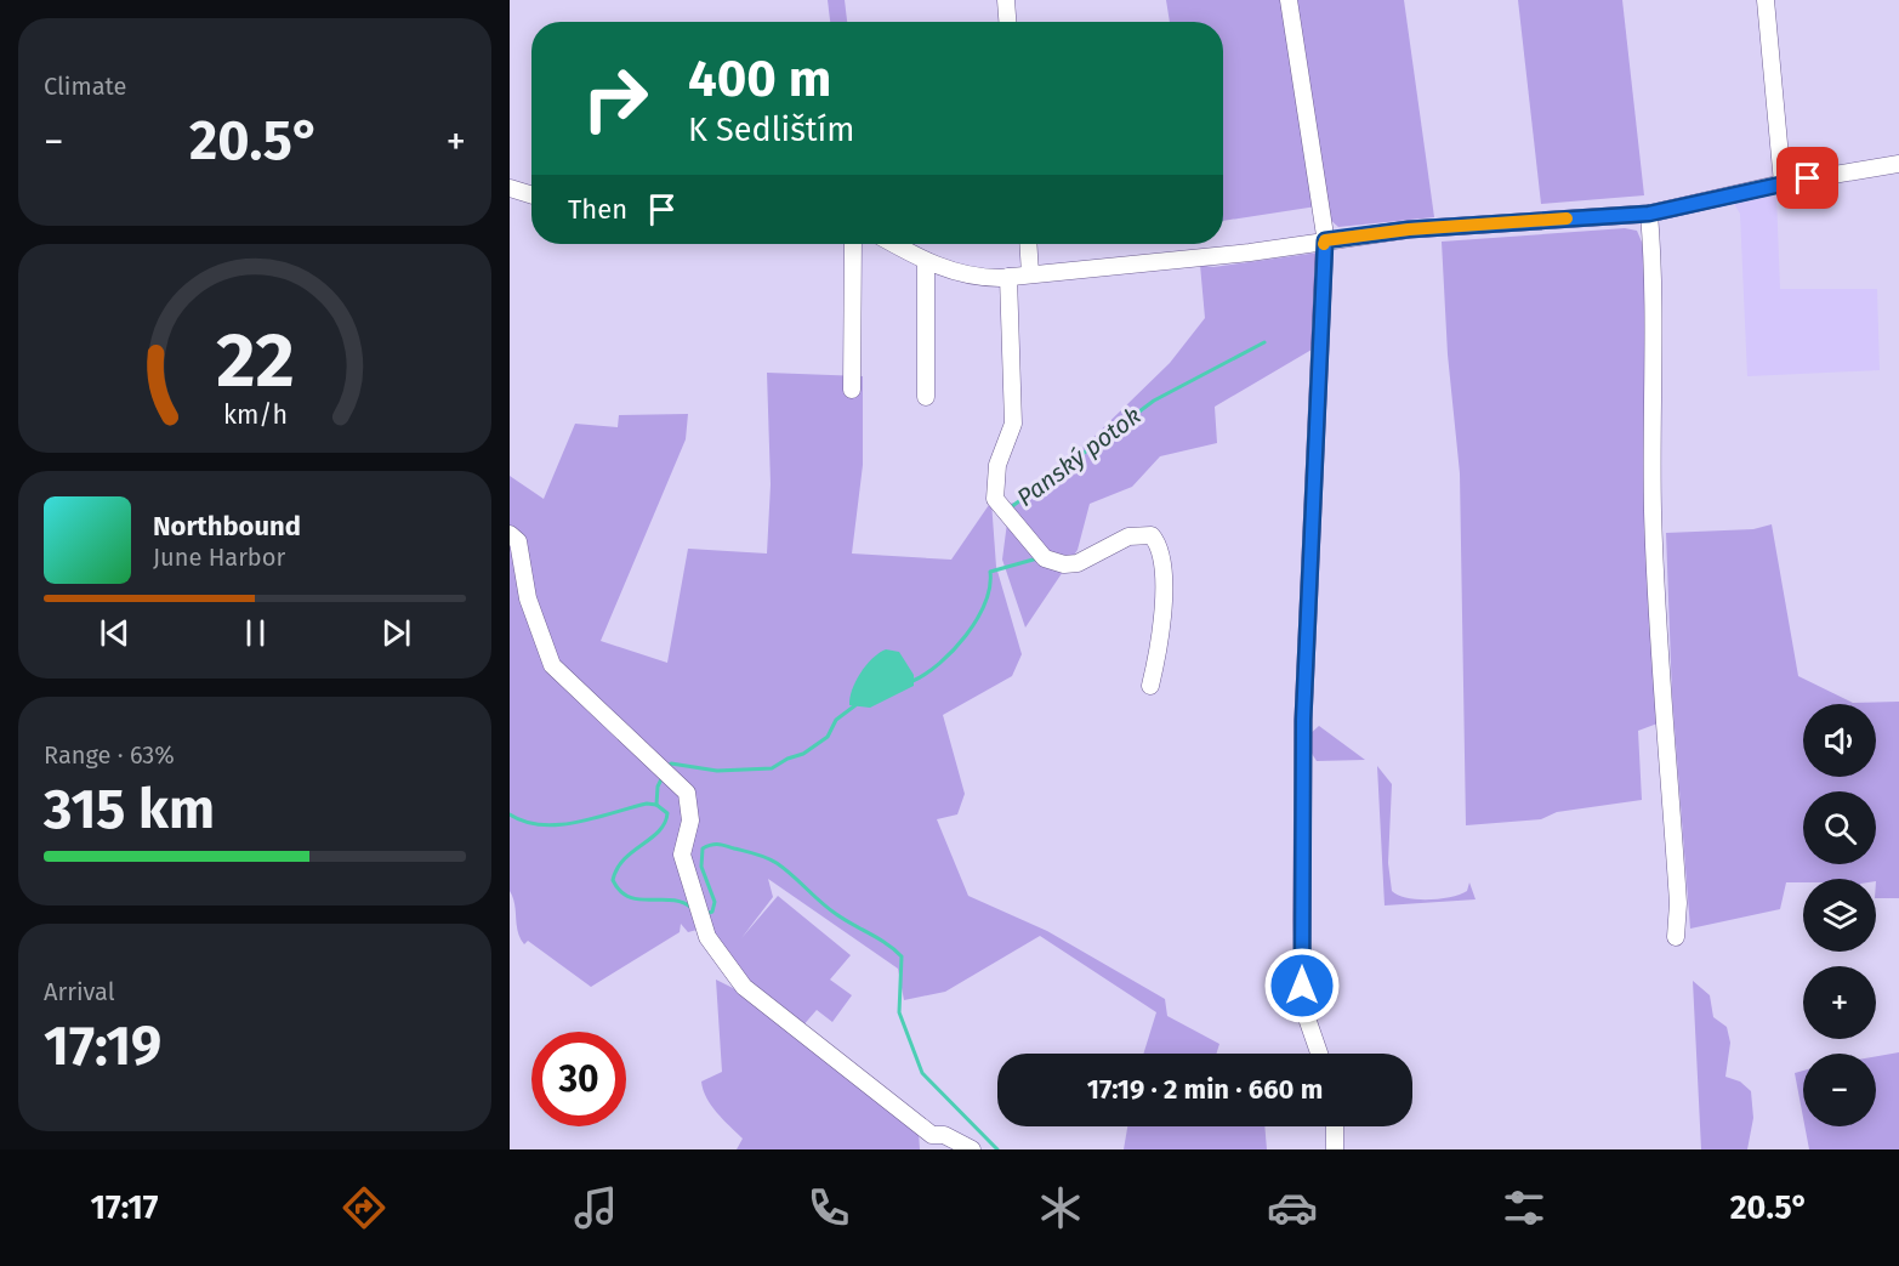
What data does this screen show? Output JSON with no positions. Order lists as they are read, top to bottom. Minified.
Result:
{"water":["Panský potok"],"page":{"tile":["Climate",["Range · 63%","315 km"],["Arrival","17:19"]],"turn":["400 m","K Sedlištím"],"heat":["−","20.5°","+"],"then":"Then","song":["Northbound","June Harbor"],"map_buttons":["+","−"],"limit":"30","trip":"17:19 · 2 min · 660 m","tabs":["17:17","20.5°"],"gauge":["22","km/h"]}}
